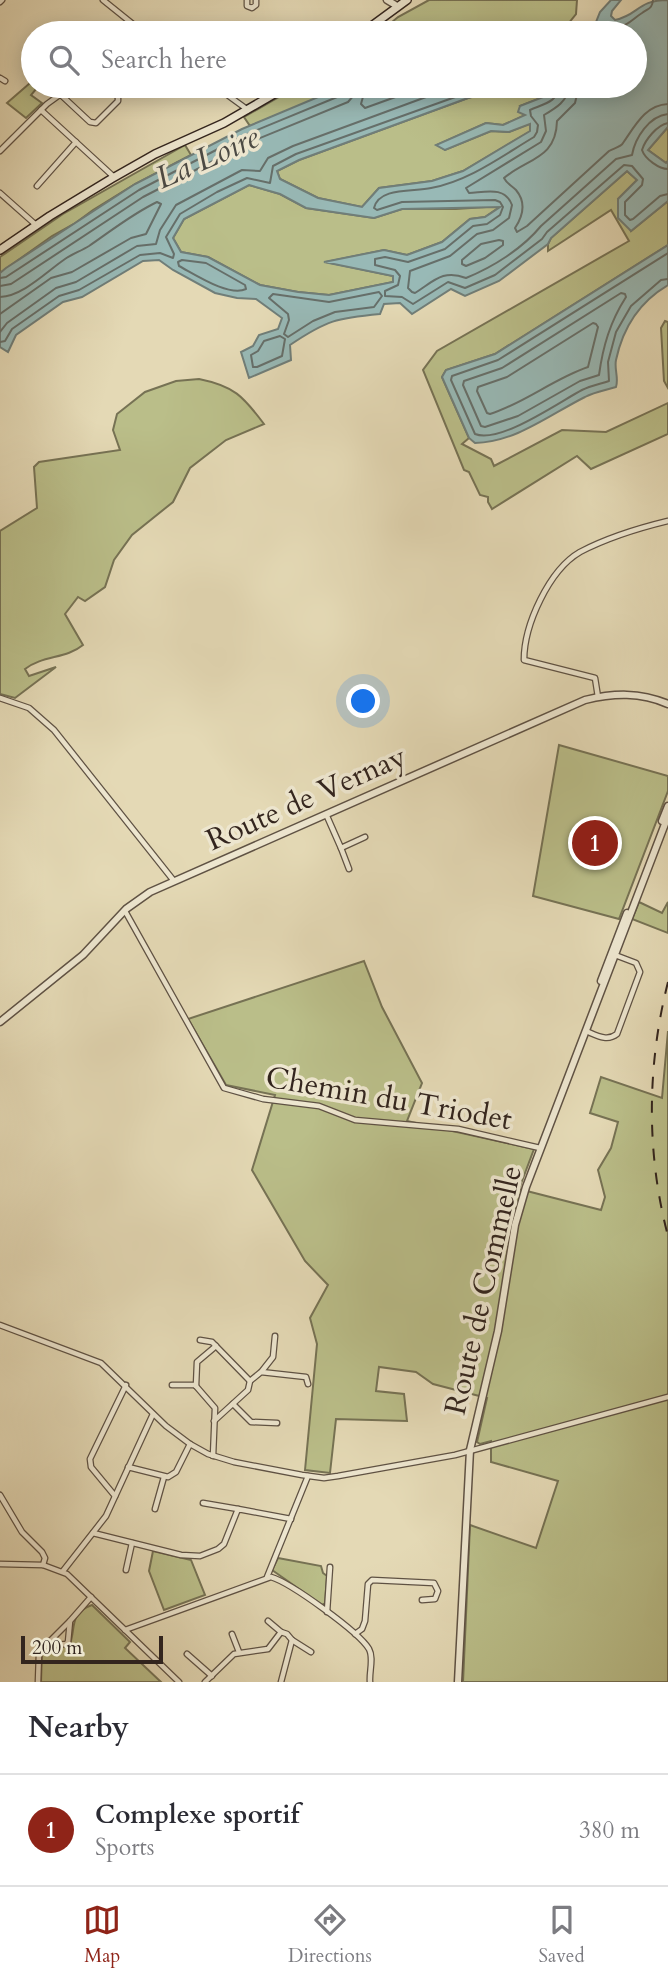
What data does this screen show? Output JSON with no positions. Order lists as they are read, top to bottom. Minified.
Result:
{"streets":{"street":["Route de Vernay","Chemin du Triodet","Route de Commelle"]},"crossings":[["Route de Vernay","Chemin du Triodet"],["Chemin du Triodet","Route de Commelle"]],"water":["La Loire"],"scale_bar":"200 m","page":{"search":"Search here","pins":"1","scale":"200 m","heading":"Nearby","list":[{"mark":"1","name":"Complexe sportif","note":"Sports","value":"380 m"}],"nav":["Map","Directions","Saved"]}}
